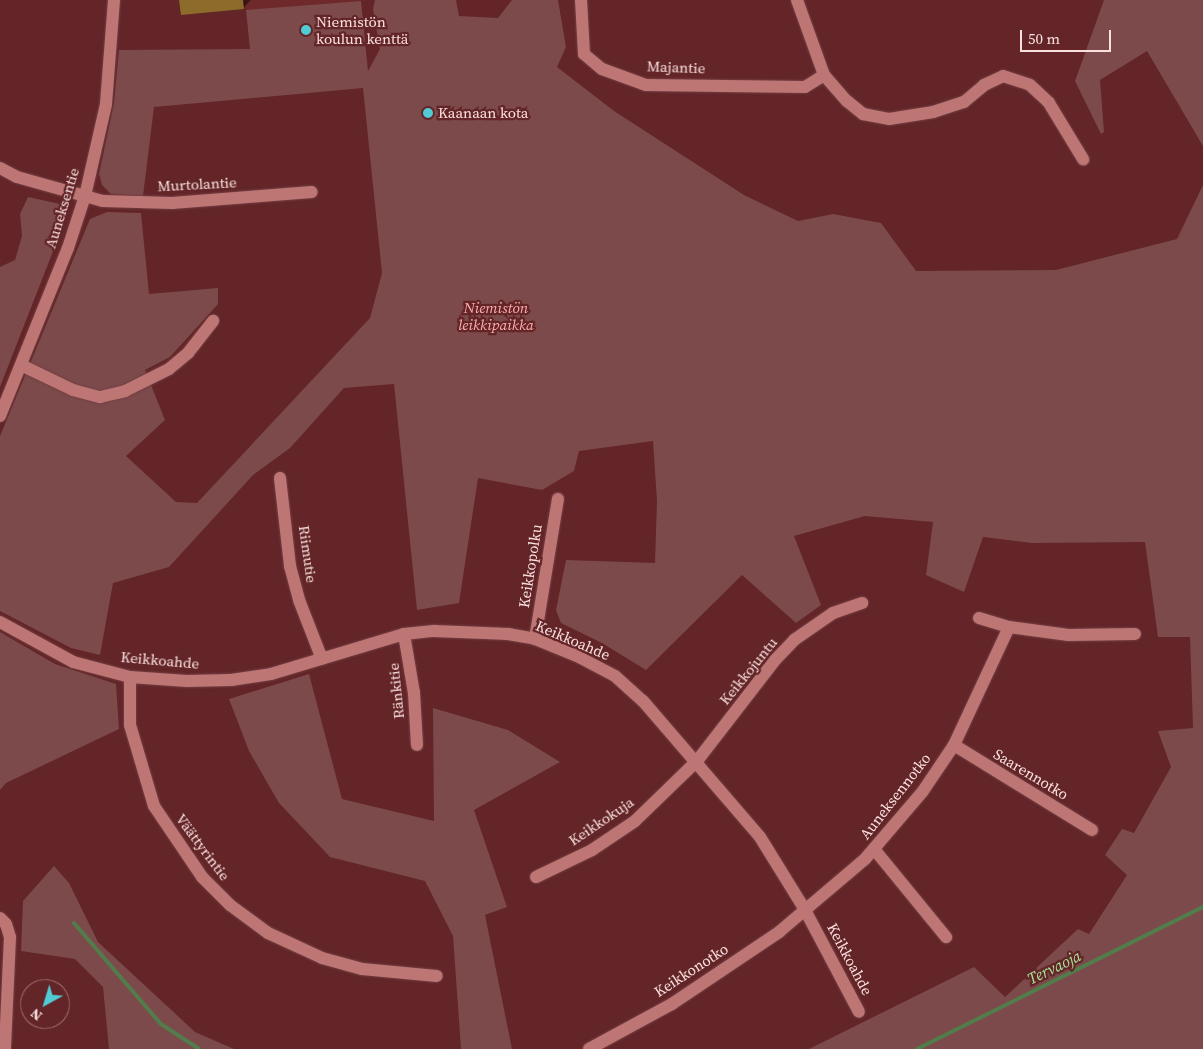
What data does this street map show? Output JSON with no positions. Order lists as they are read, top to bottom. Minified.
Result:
{"streets":{"street":["Majantie","Murtolantie","Auneksentie","Riimutie","Keikkopolku","Keikkoahde","Keikkojuntu","Ränkitie","Saarennotko","Auneksennotko","Keikkokuja","Väättyrintie","Keikkonotko"]},"crossings":[["Murtolantie","Auneksentie"],["Riimutie","Keikkoahde"],["Keikkopolku","Keikkoahde"],["Keikkoahde","Keikkojuntu"],["Keikkoahde","Ränkitie"],["Keikkoahde","Auneksennotko"],["Keikkoahde","Keikkokuja"],["Keikkoahde","Väättyrintie"],["Keikkoahde","Keikkonotko"],["Keikkojuntu","Keikkokuja"],["Saarennotko","Auneksennotko"],["Auneksennotko","Keikkonotko"]],"water":["Tervaoja"],"parks":["Niemistön leikkipaikka"],"places":["Niemistön koulun kenttä","Kaanaan kota"],"scale_bar":"50 m","north":"bottom left"}
